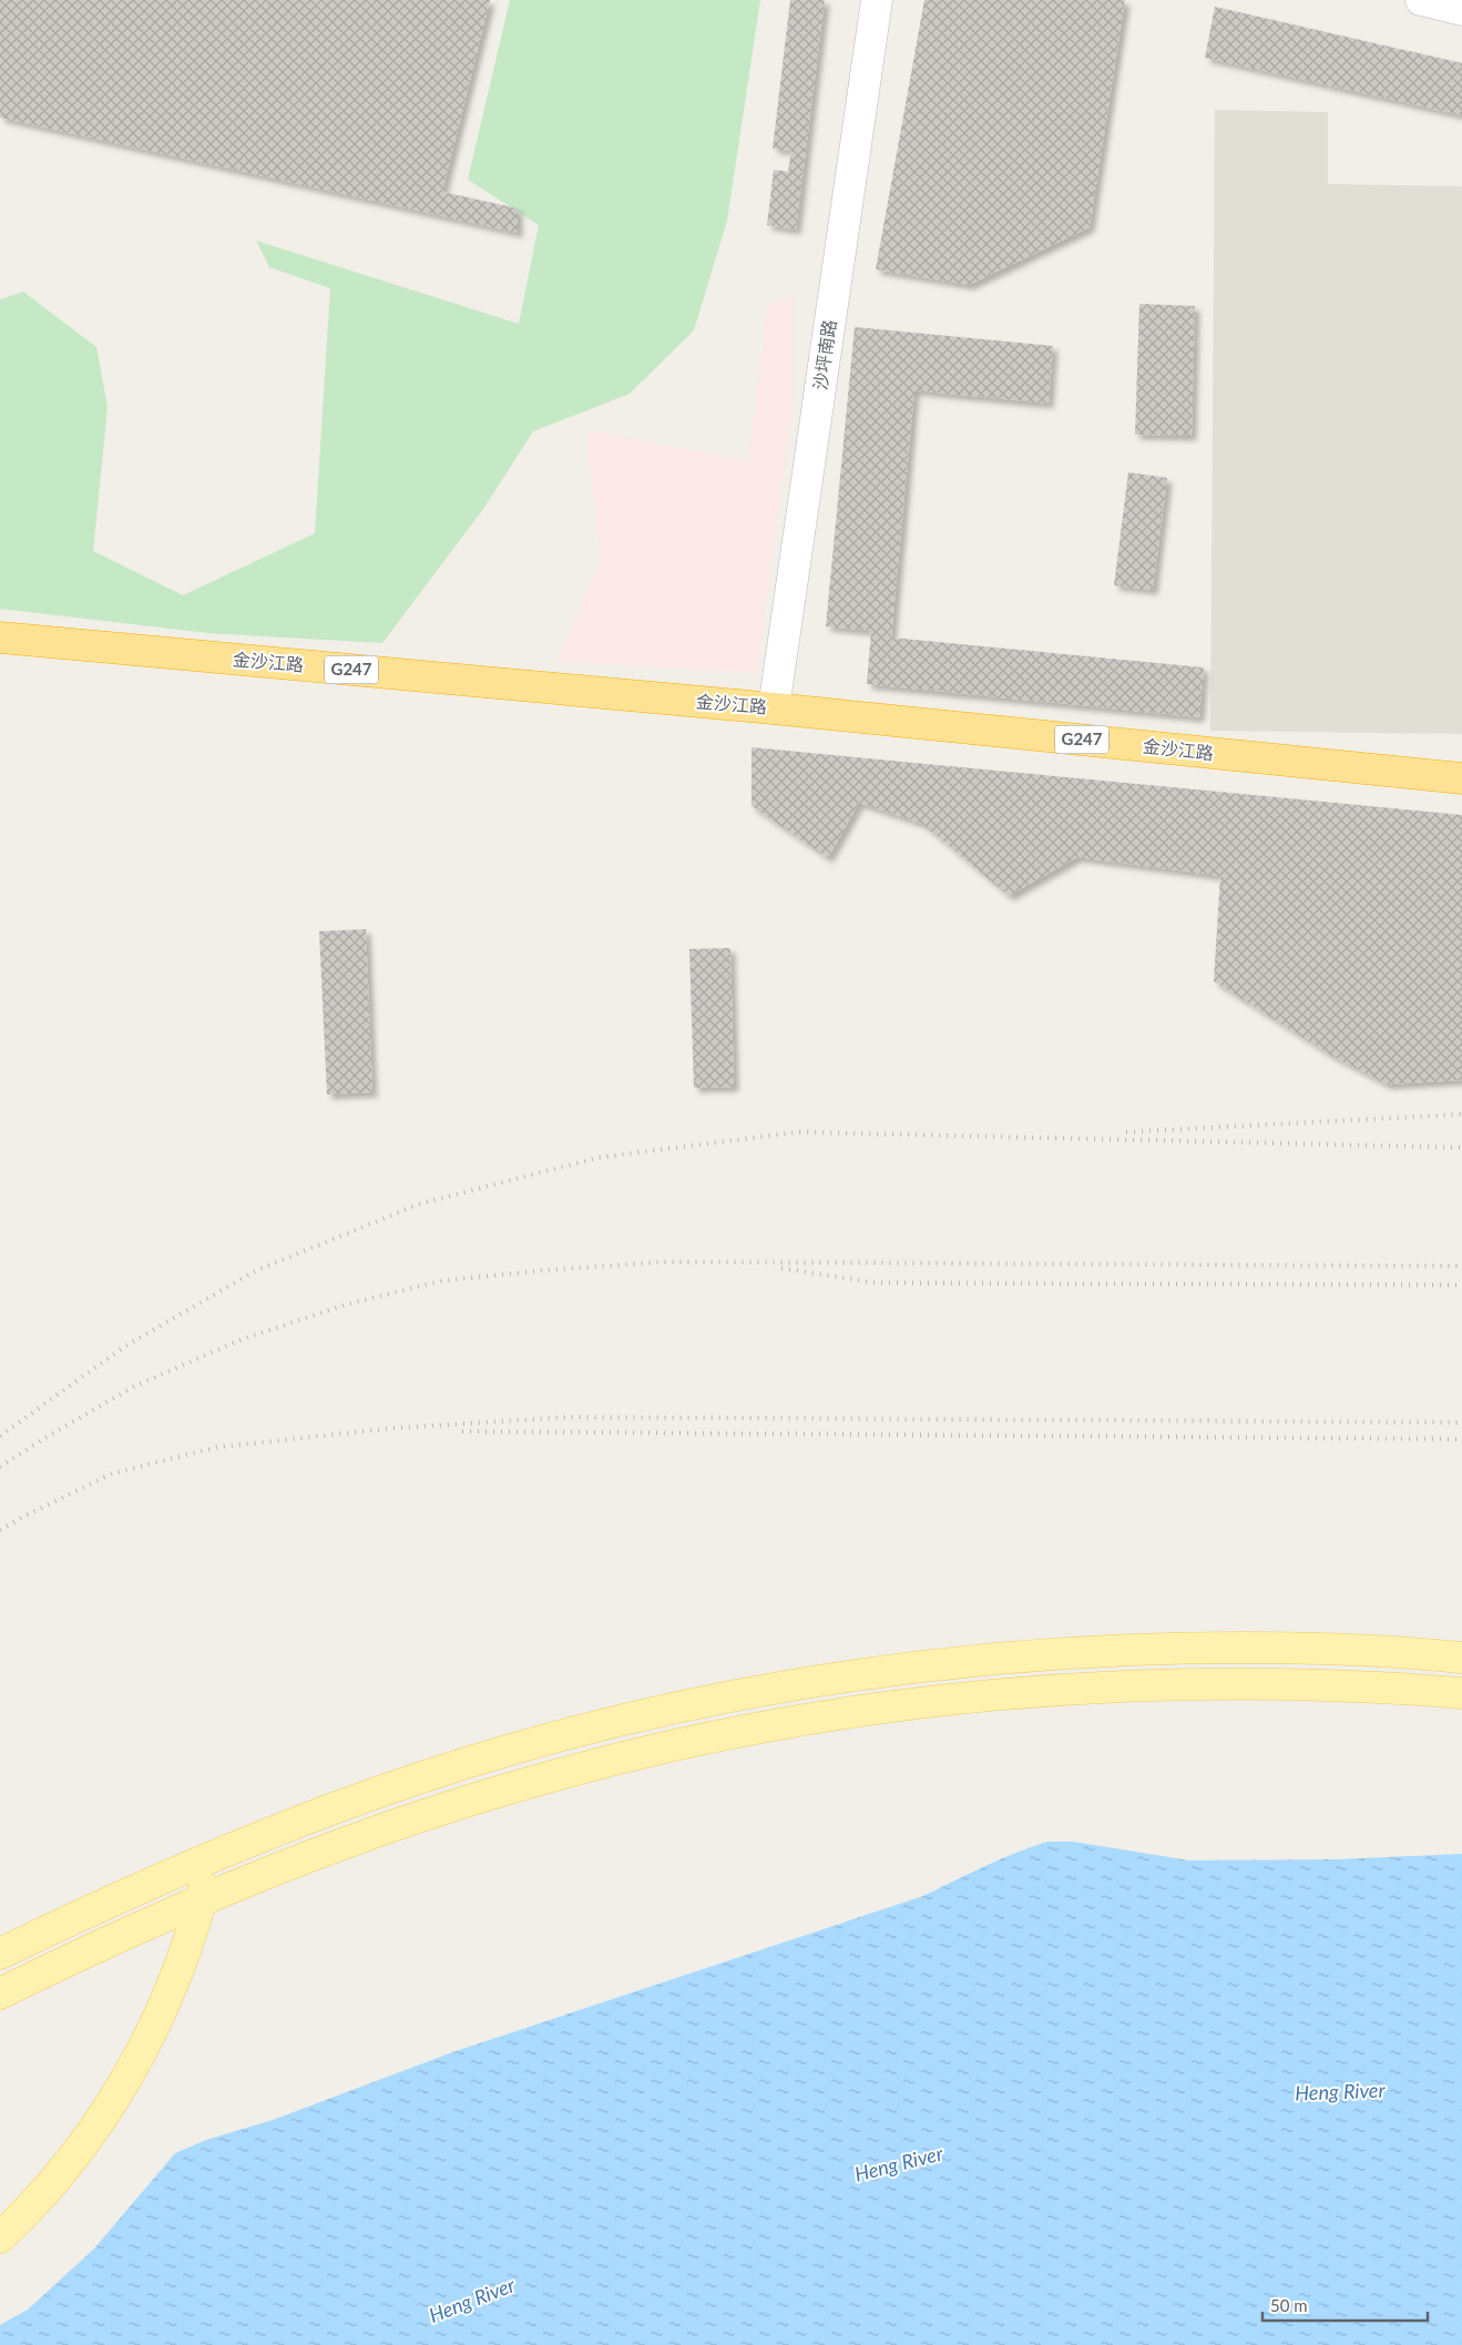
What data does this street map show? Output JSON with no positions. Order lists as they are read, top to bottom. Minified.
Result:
{"streets":{"highway":["金沙江路","G247"],"street":["沙坪南路"]},"crossings":[["沙坪南路","金沙江路"]],"water":["Heng River"],"scale_bar":"50 m"}
